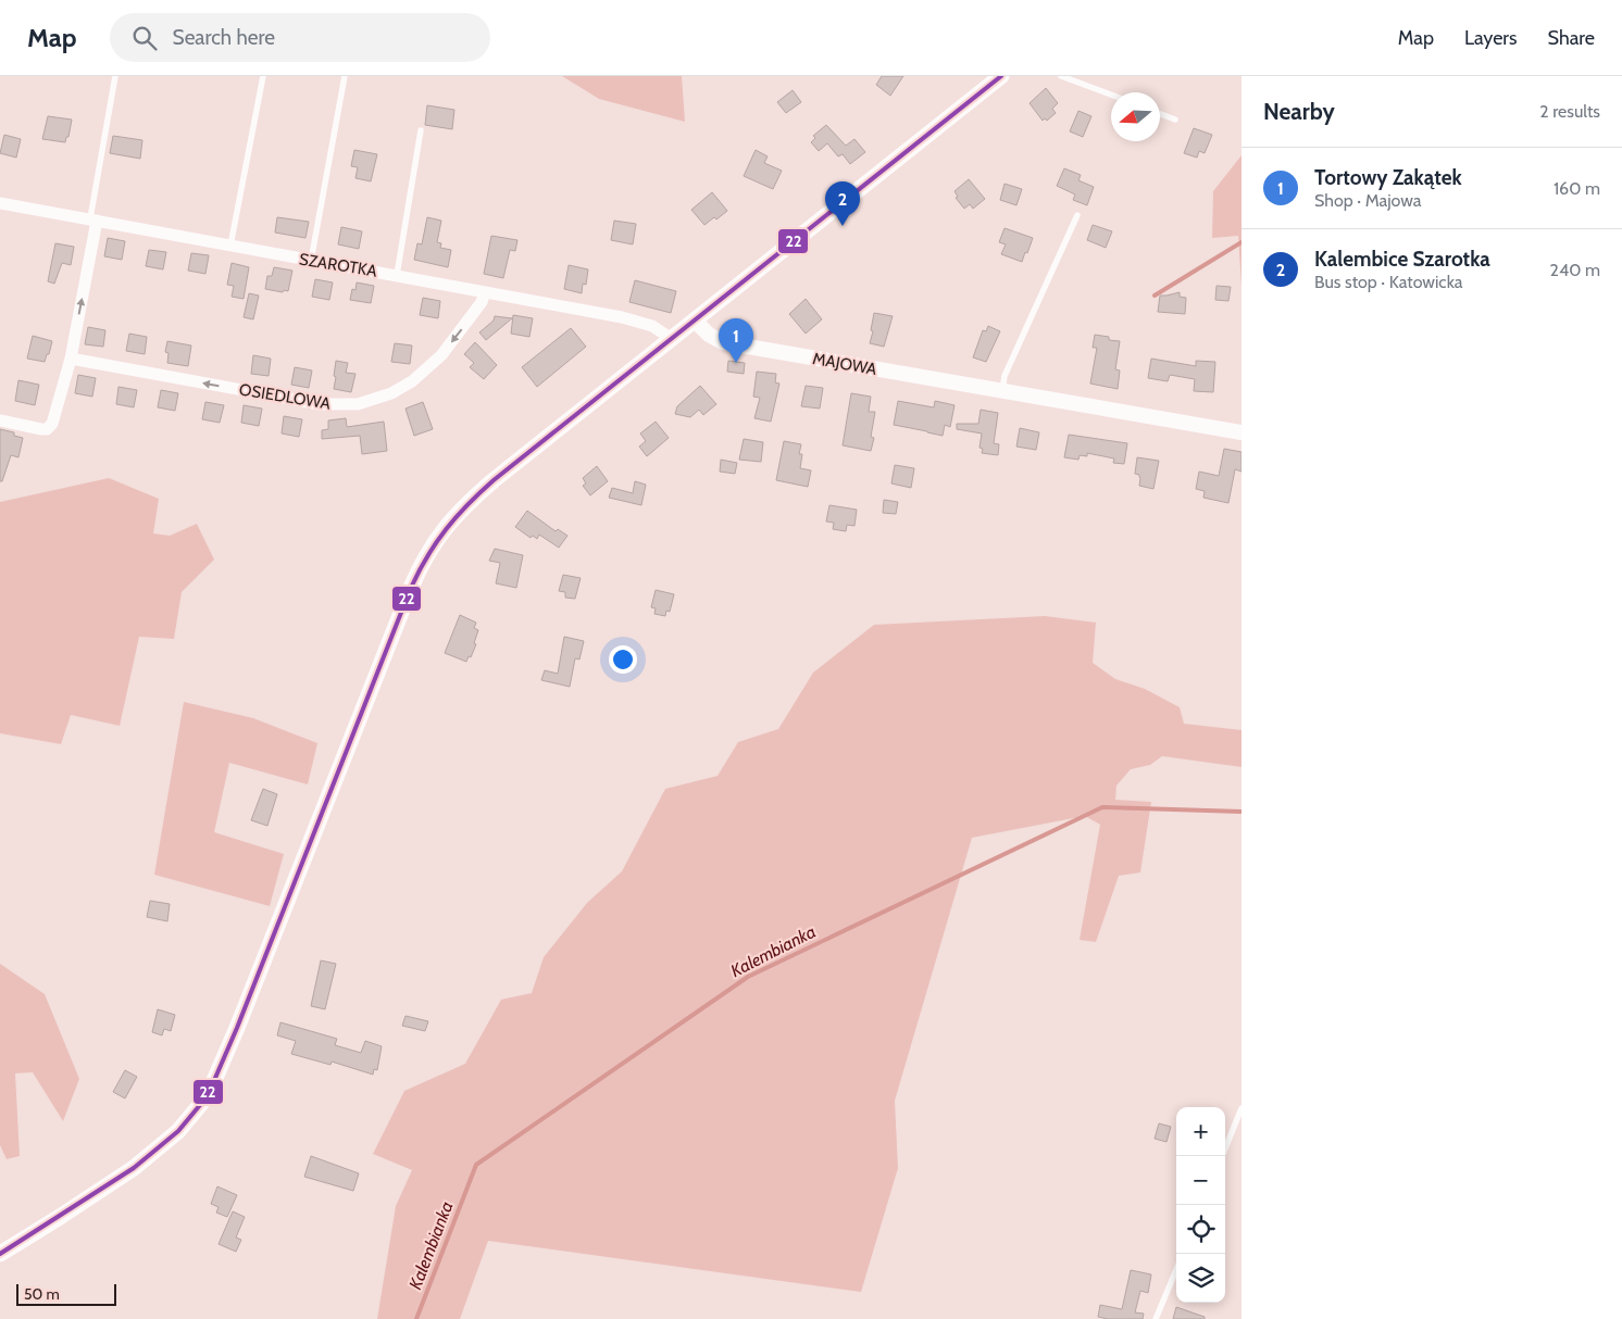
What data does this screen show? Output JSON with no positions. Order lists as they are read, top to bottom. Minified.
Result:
{"streets":{"street":["SZAROTKA","MAJOWA","OSIEDLOWA"]},"crossings":[["SZAROTKA","OSIEDLOWA"]],"one_way":["OSIEDLOWA"],"water":["Kalembianka"],"lines":["transit line 22"],"scale_bar":"50 m","north":"left","page":{"header":"Map","search":"Search here","nav":["Map","Layers","Share"],"heading":["Nearby","2 results"],"list":[{"mark":"1","name":"Tortowy Zakątek","note":"Shop · Majowa","value":"160 m"},{"mark":"2","name":"Kalembice Szarotka","note":"Bus stop · Katowicka","value":"240 m"}],"pins":["2","1"],"map_buttons":["+","−"],"scale":"50 m"}}
